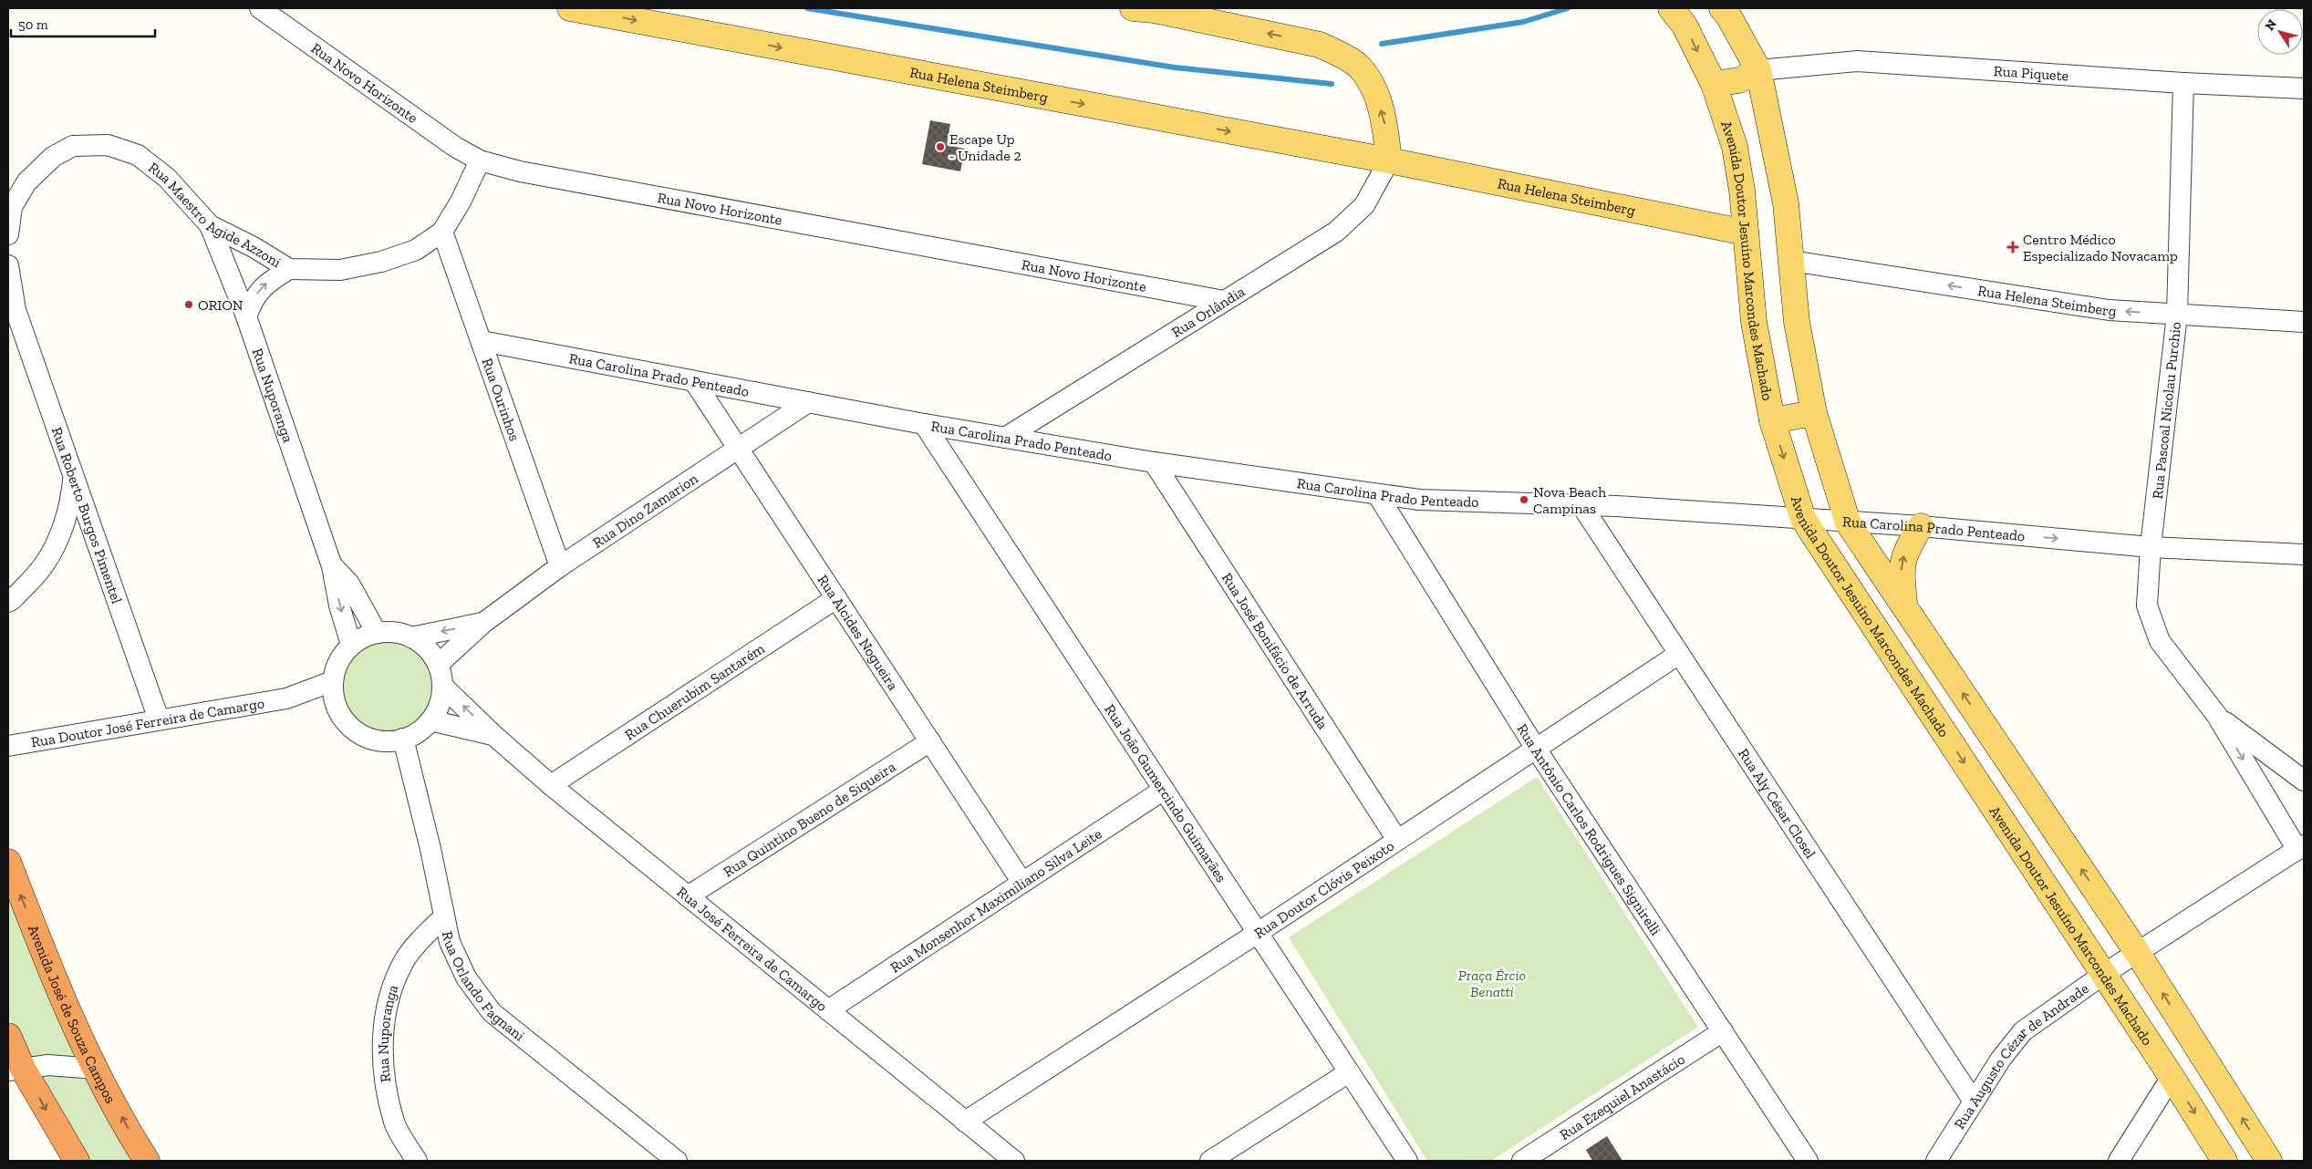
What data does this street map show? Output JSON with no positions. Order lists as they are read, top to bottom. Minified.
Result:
{"streets":{"highway":["Avenida José de Souza Campos"],"main road":["Rua Helena Steimberg","Avenida Doutor Jesuíno Marcondes Machado"],"street":["Rua Piquete","Rua Novo Horizonte","Rua Maestro Agide Azzoni","Rua Orlândia","Rua Carolina Prado Penteado","Rua Nuporanga","Rua Ourinhos","Rua Pascoal Nicolau Purchio","Rua Dino Zamarion","Rua Roberto Burgos Pimentel","Rua Alcides Nogueira","Rua José Bonifácio de Arruda","Rua Chuerubim Santarém","Rua Doutor José Ferreira de Camargo","Rua João Gumercindo Guimarães","Rua Aly César Closel","Rua Quintino Bueno de Siqueira","Rua Antônio Carlos Rodrigues Signirelli","Rua Doutor Clóvis Peixoto","Rua Monsenhor Maximiliano Silva Leite","Rua José Ferreira de Camargo","Rua Orlando Fagnani","Rua Augusto Cézar de Andrade","Rua Ezequiel Anastácio"]},"crossings":[["Rua Piquete","Avenida Doutor Jesuíno Marcondes Machado"],["Rua Piquete","Rua Pascoal Nicolau Purchio"],["Rua Novo Horizonte","Rua Maestro Agide Azzoni"],["Rua Novo Horizonte","Rua Orlândia"],["Rua Helena Steimberg","Avenida Doutor Jesuíno Marcondes Machado"],["Rua Helena Steimberg","Rua Orlândia"],["Rua Helena Steimberg","Rua Pascoal Nicolau Purchio"],["Rua Maestro Agide Azzoni","Rua Nuporanga"],["Rua Maestro Agide Azzoni","Rua Ourinhos"],["Avenida Doutor Jesuíno Marcondes Machado","Rua Carolina Prado Penteado"],["Avenida Doutor Jesuíno Marcondes Machado","Rua Augusto Cézar de Andrade"],["Rua Orlândia","Rua Carolina Prado Penteado"],["Rua Carolina Prado Penteado","Rua Ourinhos"],["Rua Carolina Prado Penteado","Rua Pascoal Nicolau Purchio"],["Rua Carolina Prado Penteado","Rua Dino Zamarion"],["Rua Carolina Prado Penteado","Rua Alcides Nogueira"],["Rua Carolina Prado Penteado","Rua José Bonifácio de Arruda"],["Rua Carolina Prado Penteado","Rua João Gumercindo Guimarães"],["Rua Carolina Prado Penteado","Rua Aly César Closel"],["Rua Carolina Prado Penteado","Rua Antônio Carlos Rodrigues Signirelli"],["Rua Nuporanga","Rua Dino Zamarion"],["Rua Nuporanga","Rua Doutor José Ferreira de Camargo"],["Rua Nuporanga","Rua José Ferreira de Camargo"],["Rua Nuporanga","Rua Orlando Fagnani"],["Rua Ourinhos","Rua Dino Zamarion"],["Rua Pascoal Nicolau Purchio","Rua Augusto Cézar de Andrade"],["Rua Dino Zamarion","Rua Alcides Nogueira"],["Rua Dino Zamarion","Rua Doutor José Ferreira de Camargo"],["Rua Dino Zamarion","Rua José Ferreira de Camargo"],["Rua Dino Zamarion","Rua Orlando Fagnani"],["Rua Roberto Burgos Pimentel","Rua Doutor José Ferreira de Camargo"],["Rua Alcides Nogueira","Rua Chuerubim Santarém"],["Rua Alcides Nogueira","Rua Quintino Bueno de Siqueira"],["Rua Alcides Nogueira","Rua Monsenhor Maximiliano Silva Leite"],["Rua José Bonifácio de Arruda","Rua Doutor Clóvis Peixoto"],["Rua Chuerubim Santarém","Rua José Ferreira de Camargo"],["Rua Doutor José Ferreira de Camargo","Rua José Ferreira de Camargo"],["Rua Doutor José Ferreira de Camargo","Rua Orlando Fagnani"],["Rua João Gumercindo Guimarães","Rua Doutor Clóvis Peixoto"],["Rua João Gumercindo Guimarães","Rua Monsenhor Maximiliano Silva Leite"],["Rua Aly César Closel","Rua Doutor Clóvis Peixoto"],["Rua Aly César Closel","Rua Augusto Cézar de Andrade"],["Rua Quintino Bueno de Siqueira","Rua José Ferreira de Camargo"],["Rua Antônio Carlos Rodrigues Signirelli","Rua Doutor Clóvis Peixoto"],["Rua Antônio Carlos Rodrigues Signirelli","Rua Ezequiel Anastácio"],["Rua Doutor Clóvis Peixoto","Rua José Ferreira de Camargo"],["Rua Monsenhor Maximiliano Silva Leite","Rua José Ferreira de Camargo"],["Rua José Ferreira de Camargo","Rua Orlando Fagnani"]],"parks":["Praça Ércio Benatti"],"places":{"other":["Escape Up - Unidade 2","ORION","Nova Beach Campinas"],"health":["Centro Médico Especializado Novacamp"]},"scale_bar":"50 m","north":"top left"}
